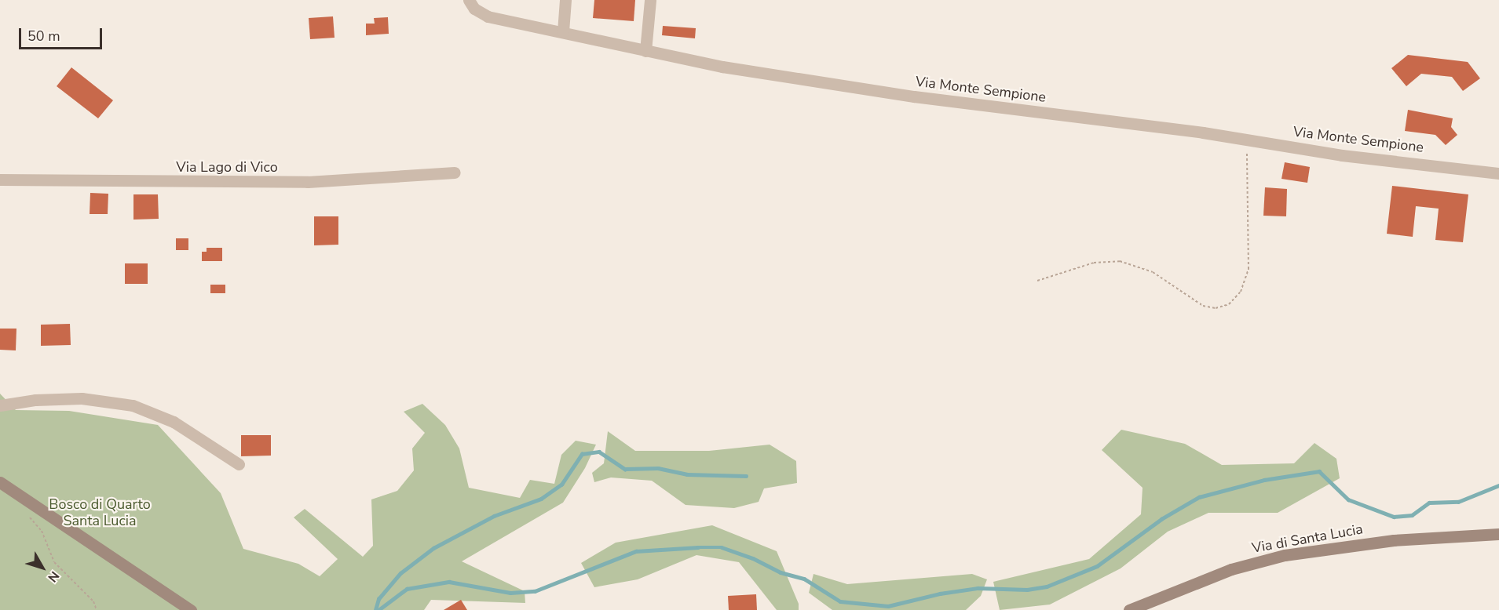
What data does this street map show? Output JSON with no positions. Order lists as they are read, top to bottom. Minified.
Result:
{"streets":{"street":["Via Monte Sempione","Via Lago di Vico","Via di Santa Lucia"]},"parks":["Bosco di Quarto Santa Lucia"],"scale_bar":"50 m","north":"bottom right"}
